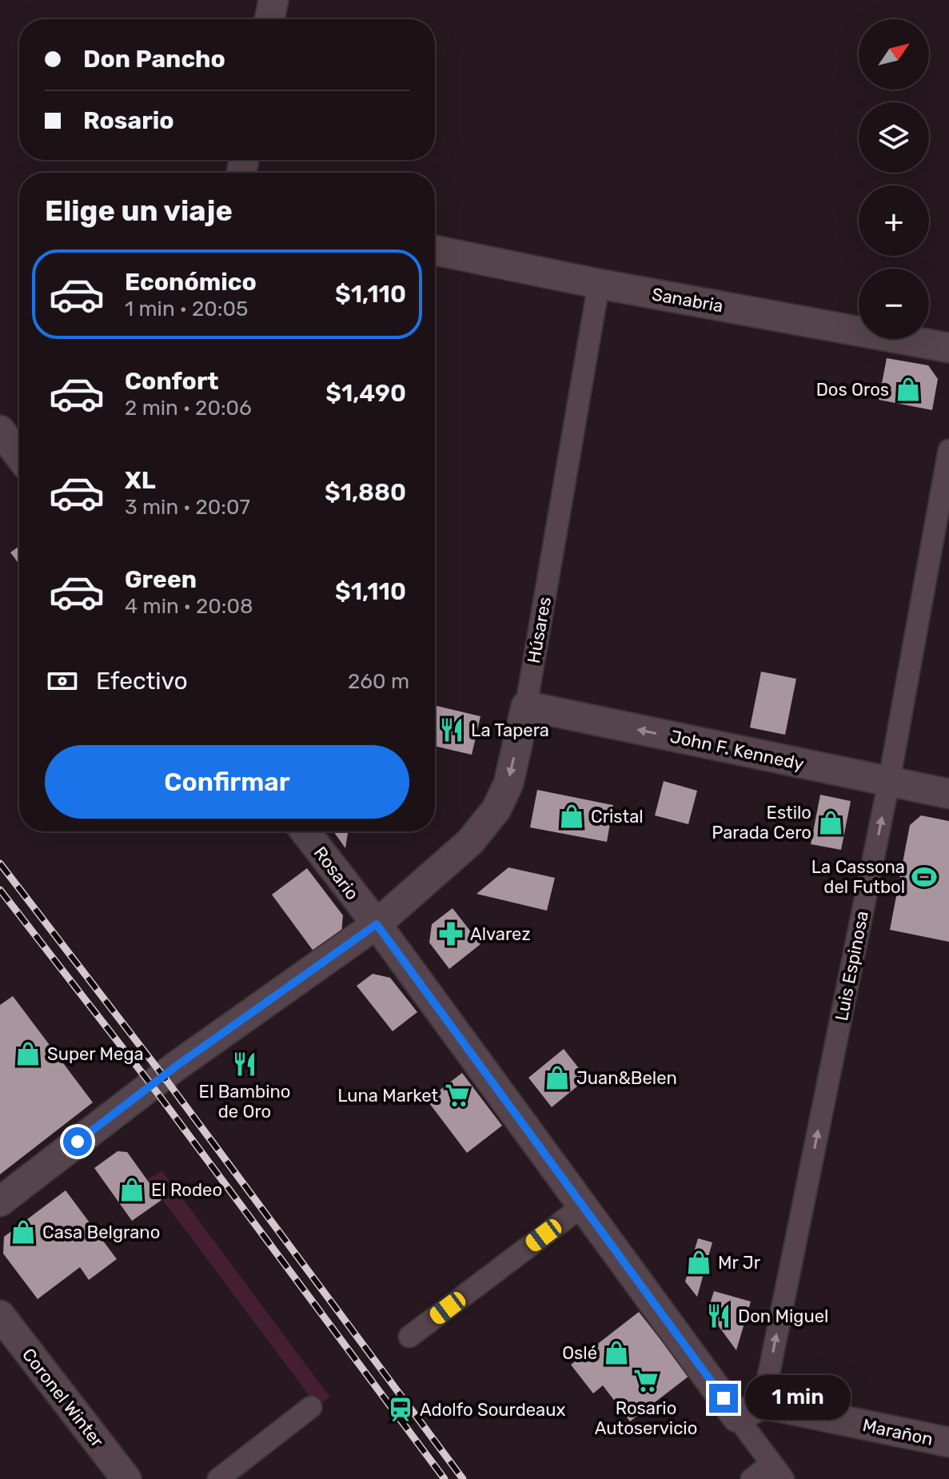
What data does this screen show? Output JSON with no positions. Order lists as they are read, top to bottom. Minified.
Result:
{"streets":{"street":["Sanabria","Húsares","John F. Kennedy","Rosario","Luis Espinosa","Coronel Winter","Marañon"]},"crossings":[["Sanabria","Húsares"],["Húsares","John F. Kennedy"],["Húsares","Rosario"],["John F. Kennedy","Luis Espinosa"],["Luis Espinosa","Marañon"]],"one_way":["John F. Kennedy","Luis Espinosa"],"places":{"shop":["Dos Oros","Cristal","Estilo Parada Cero","Super Mega","Juan&Belen","El Rodeo","Casa Belgrano","Mr Jr","Oslé"],"restaurant":["La Tapera","El Bambino de Oro","Don Miguel"],"sports":["La Cassona del Futbol"],"pharmacy":["Alvarez"],"supermarket":["Luna Market","Rosario Autoservicio"],"station":["Adolfo Sourdeaux"]},"north":"top right","page":{"map_buttons":["+","−"],"banner":["Don Pancho","Rosario"],"heading":"Elige un viaje","list":[{"name":"Económico","note":"1 min · 20:05","value":"$1,110"},{"name":"Confort","note":"2 min · 20:06","value":"$1,490"},{"name":"XL","note":"3 min · 20:07","value":"$1,880"},{"name":"Green","note":"4 min · 20:08","value":"$1,110"}],"pay":["Efectivo","260 m"],"buttons":"Confirmar","bubble":"1 min"}}
